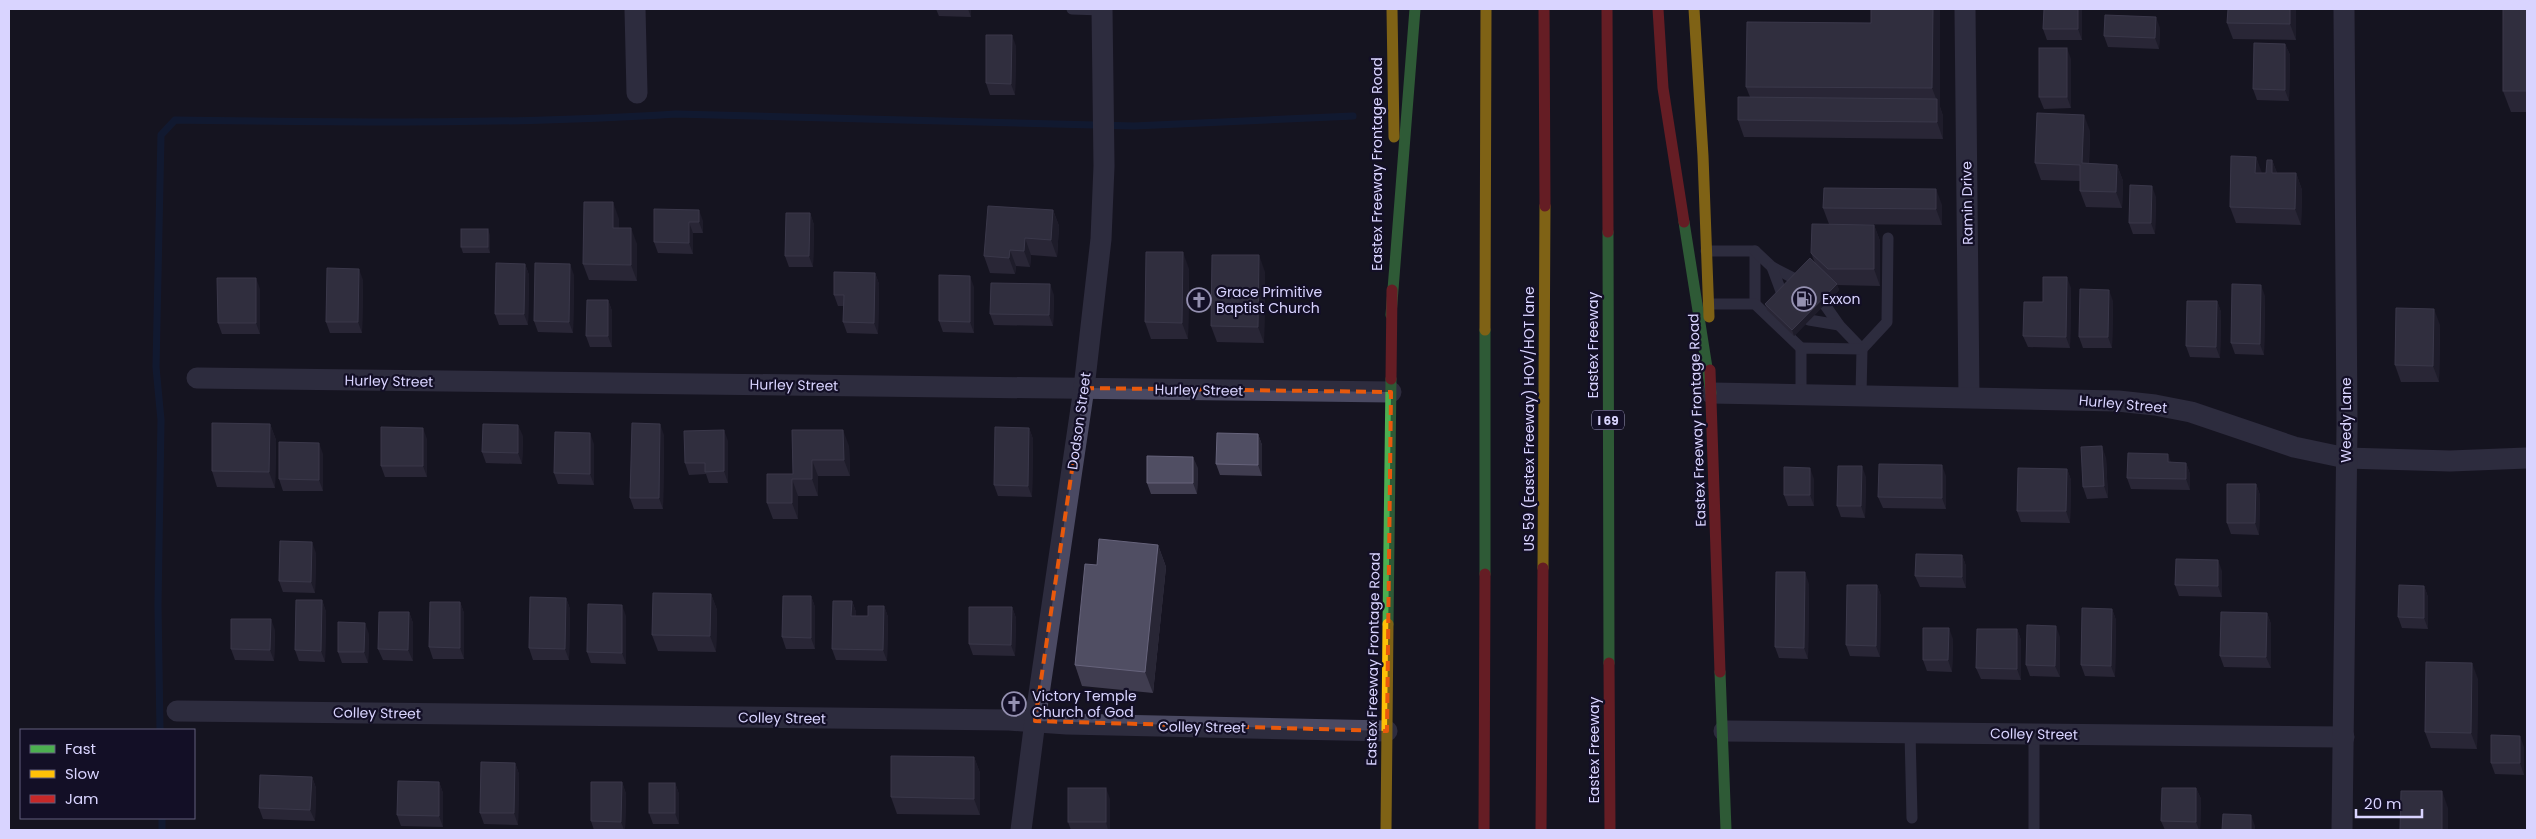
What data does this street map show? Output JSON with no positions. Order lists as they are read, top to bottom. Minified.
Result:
{"streets":{"main road":["Eastex Freeway Frontage Road","Eastex Freeway","US 59 (Eastex Freeway) HOV/HOT lane","I 69"],"street":["Ramin Drive","Hurley Street","Weedy Lane","Dodson Street","Colley Street"]},"crossings":[["Eastex Freeway Frontage Road","Hurley Street"],["Eastex Freeway Frontage Road","Colley Street"],["Ramin Drive","Hurley Street"],["Hurley Street","Weedy Lane"],["Hurley Street","Dodson Street"],["Weedy Lane","Colley Street"],["Dodson Street","Colley Street"]],"places":{"fuel station":["Exxon"],"church":["Grace Primitive Baptist Church","Victory Temple Church of God"]},"legend":["Fast","Slow","Jam"],"scale_bar":"20 m"}
